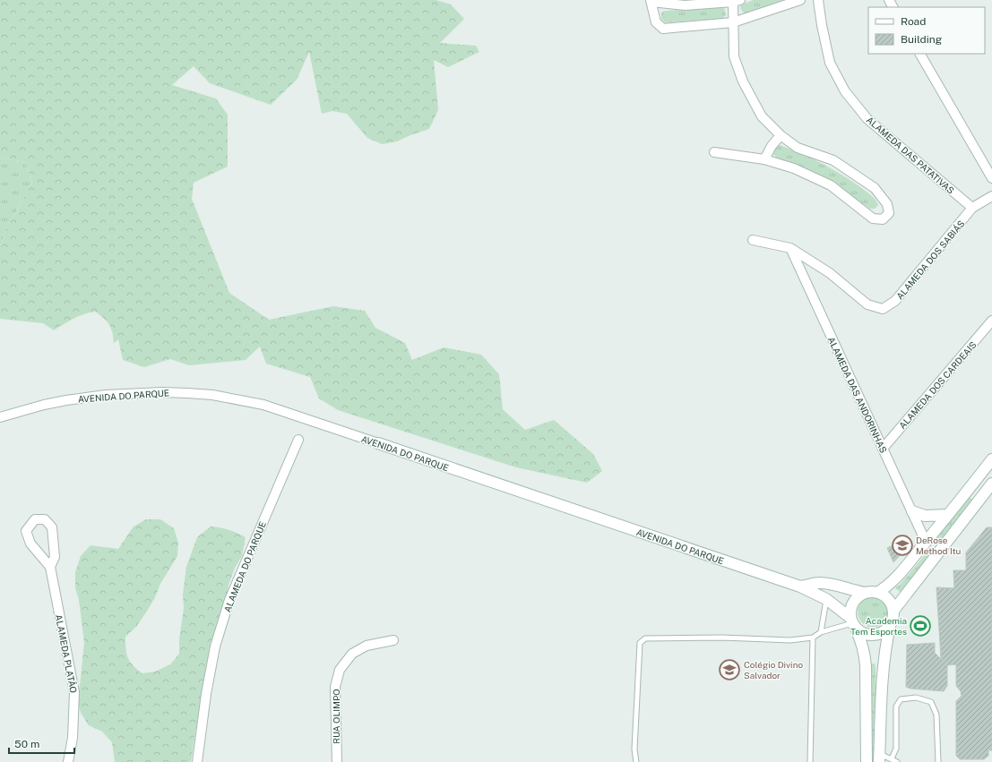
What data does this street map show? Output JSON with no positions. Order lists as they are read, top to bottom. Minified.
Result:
{"streets":{"street":["ALAMEDA DAS PATATIVAS","ALAMEDA DOS SABIÁS","ALAMEDA DOS CARDEAIS","ALAMEDA DAS ANDORINHAS","AVENIDA DO PARQUE","ALAMEDA DO PARQUE","ALAMEDA PLATÃO","RUA OLIMPO"]},"crossings":[["ALAMEDA DAS PATATIVAS","ALAMEDA DOS SABIÁS"],["ALAMEDA DOS SABIÁS","ALAMEDA DAS ANDORINHAS"],["ALAMEDA DOS CARDEAIS","ALAMEDA DAS ANDORINHAS"]],"places":{"school or university":["DeRose Method Itu","Colégio Divino Salvador"],"sports":["Academia Tem Esportes"]},"legend":["Road","Building"],"scale_bar":"50 m"}
